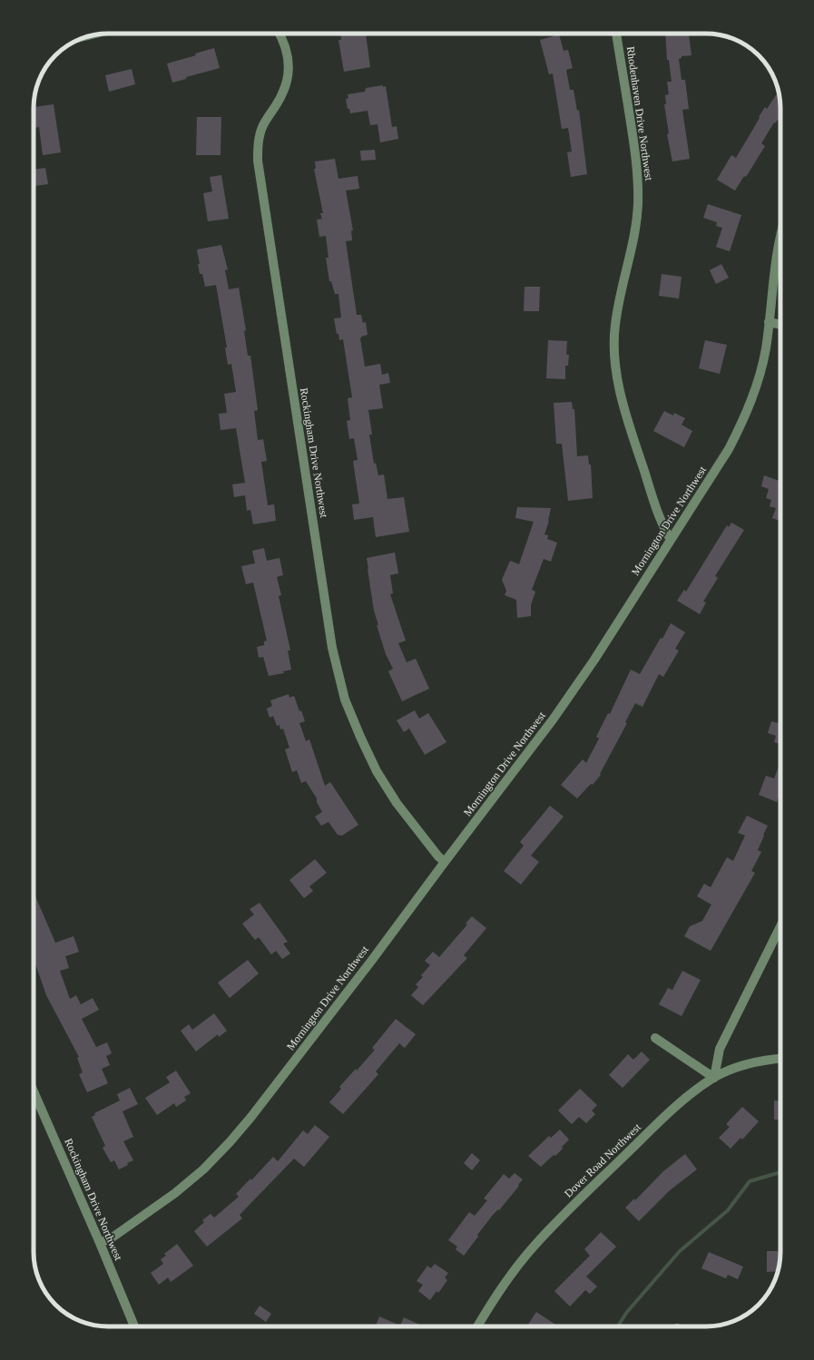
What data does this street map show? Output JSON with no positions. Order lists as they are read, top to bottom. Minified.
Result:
{"streets":{"street":["Rhodenhaven Drive Northwest","Rockingham Drive Northwest","Mornington Drive Northwest","Dover Road Northwest"]},"crossings":[["Rhodenhaven Drive Northwest","Mornington Drive Northwest"],["Rockingham Drive Northwest","Mornington Drive Northwest"]]}
